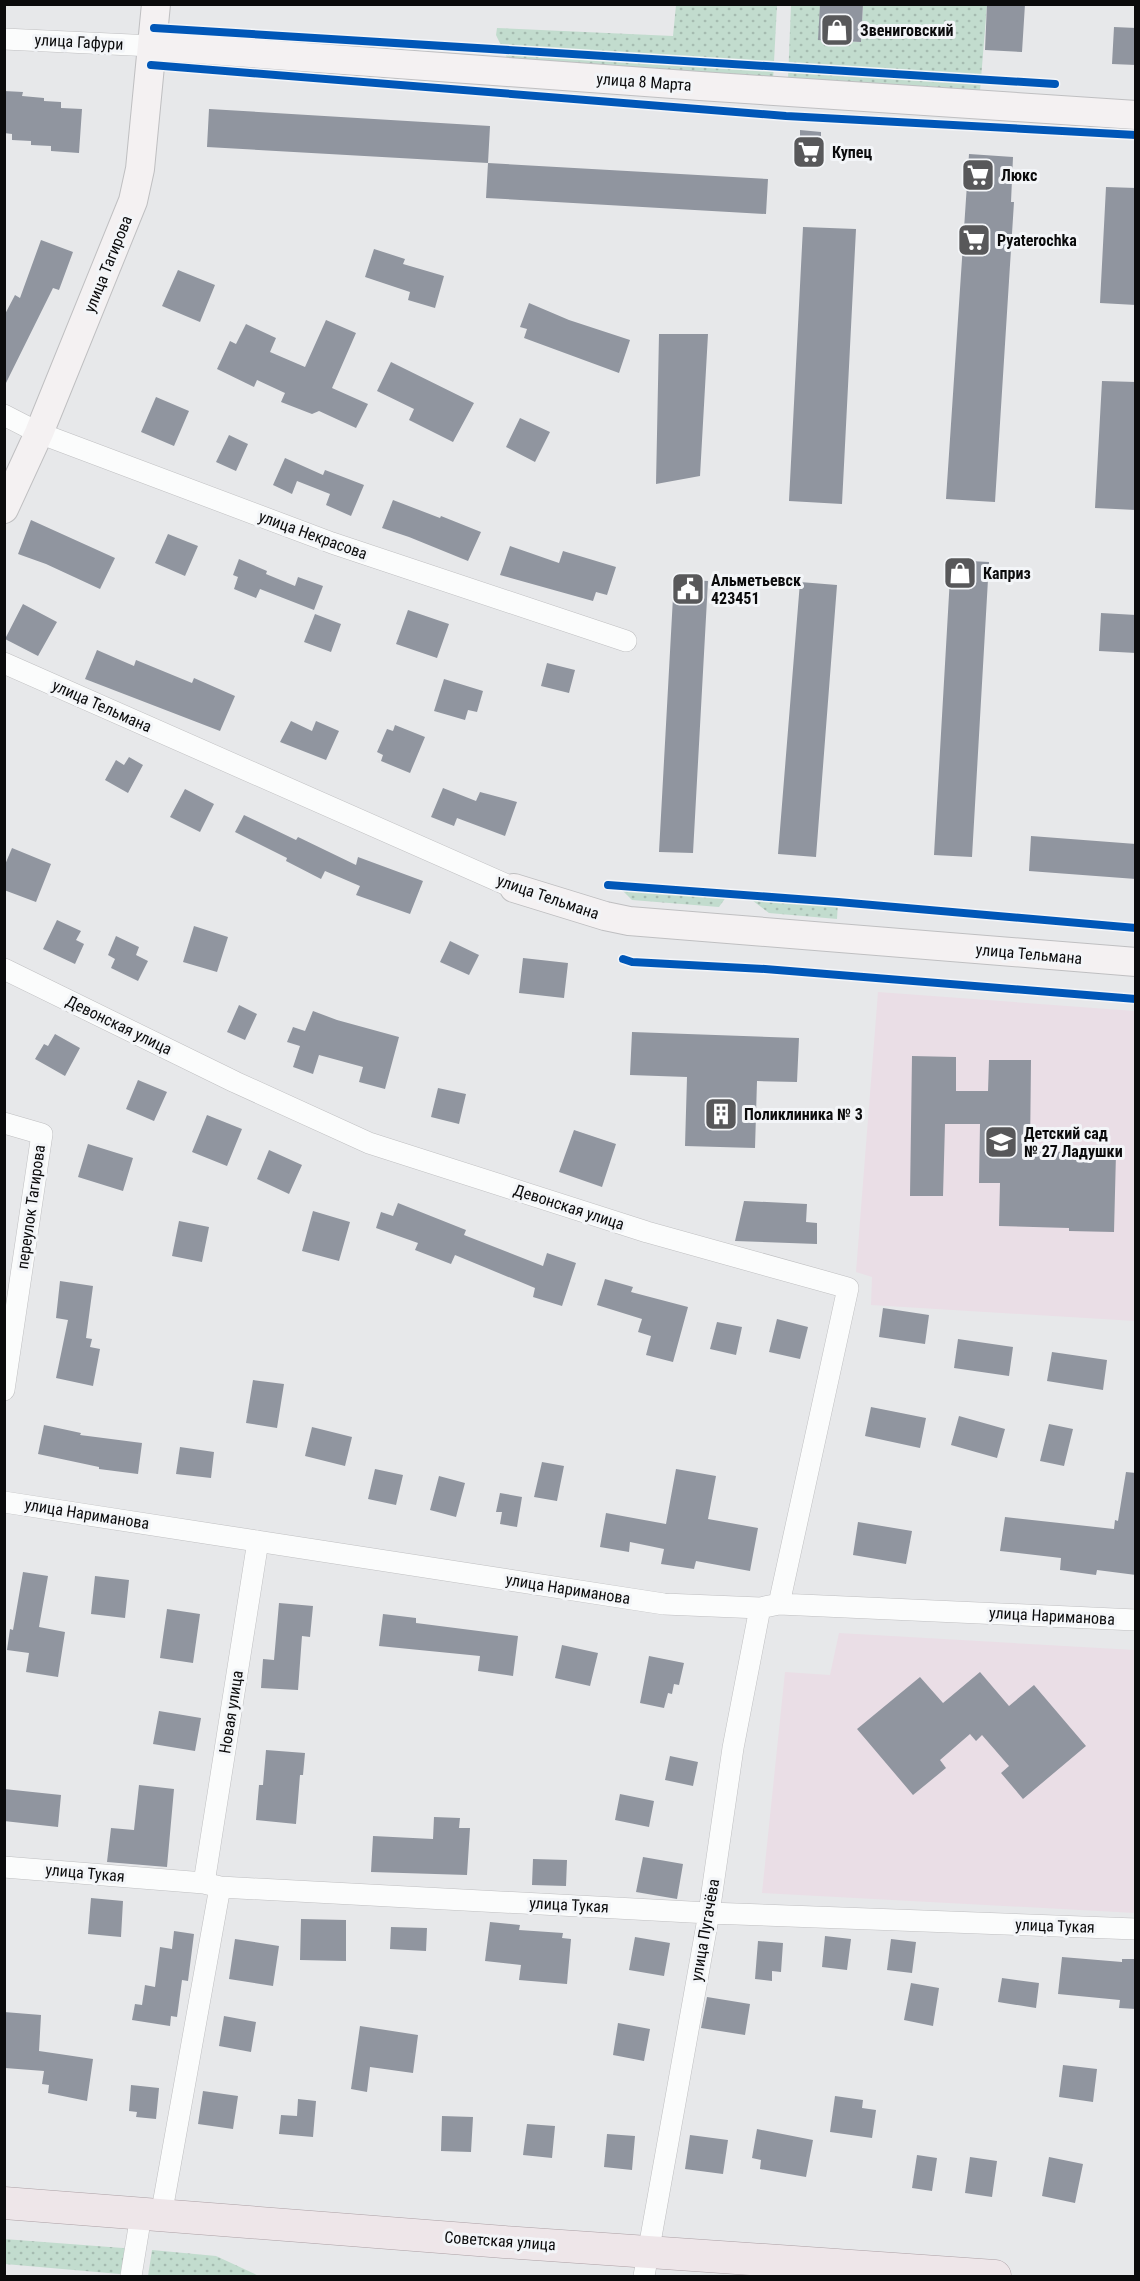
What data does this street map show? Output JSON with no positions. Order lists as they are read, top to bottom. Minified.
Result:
{"streets":{"main road":["Советская улица"],"street":["улица Гафури","улица 8 Марта","улица Тагирова","улица Некрасова","улица Тельмана","Девонская улица","переулок Тагирова","улица Нариманова","Новая улица","улица Тукая","улица Пугачёва"]},"crossings":[["улица Гафури","улица 8 Марта"],["улица Гафури","улица Тагирова"],["улица 8 Марта","улица Тагирова"],["улица Тагирова","улица Некрасова"],["Девонская улица","улица Нариманова"],["Девонская улица","улица Пугачёва"],["улица Нариманова","Новая улица"],["улица Нариманова","улица Пугачёва"],["Новая улица","улица Тукая"],["Новая улица","Советская улица"],["улица Тукая","улица Пугачёва"],["улица Пугачёва","Советская улица"]],"places":{"shop":["Звениговский","Каприз"],"supermarket":["Купец","Люкс","Pyaterochka"],"public building":["Альметьевск 423451"],"building":["Поликлиника № 3"],"school or university":["Детский сад № 27 Ладушки"]}}
